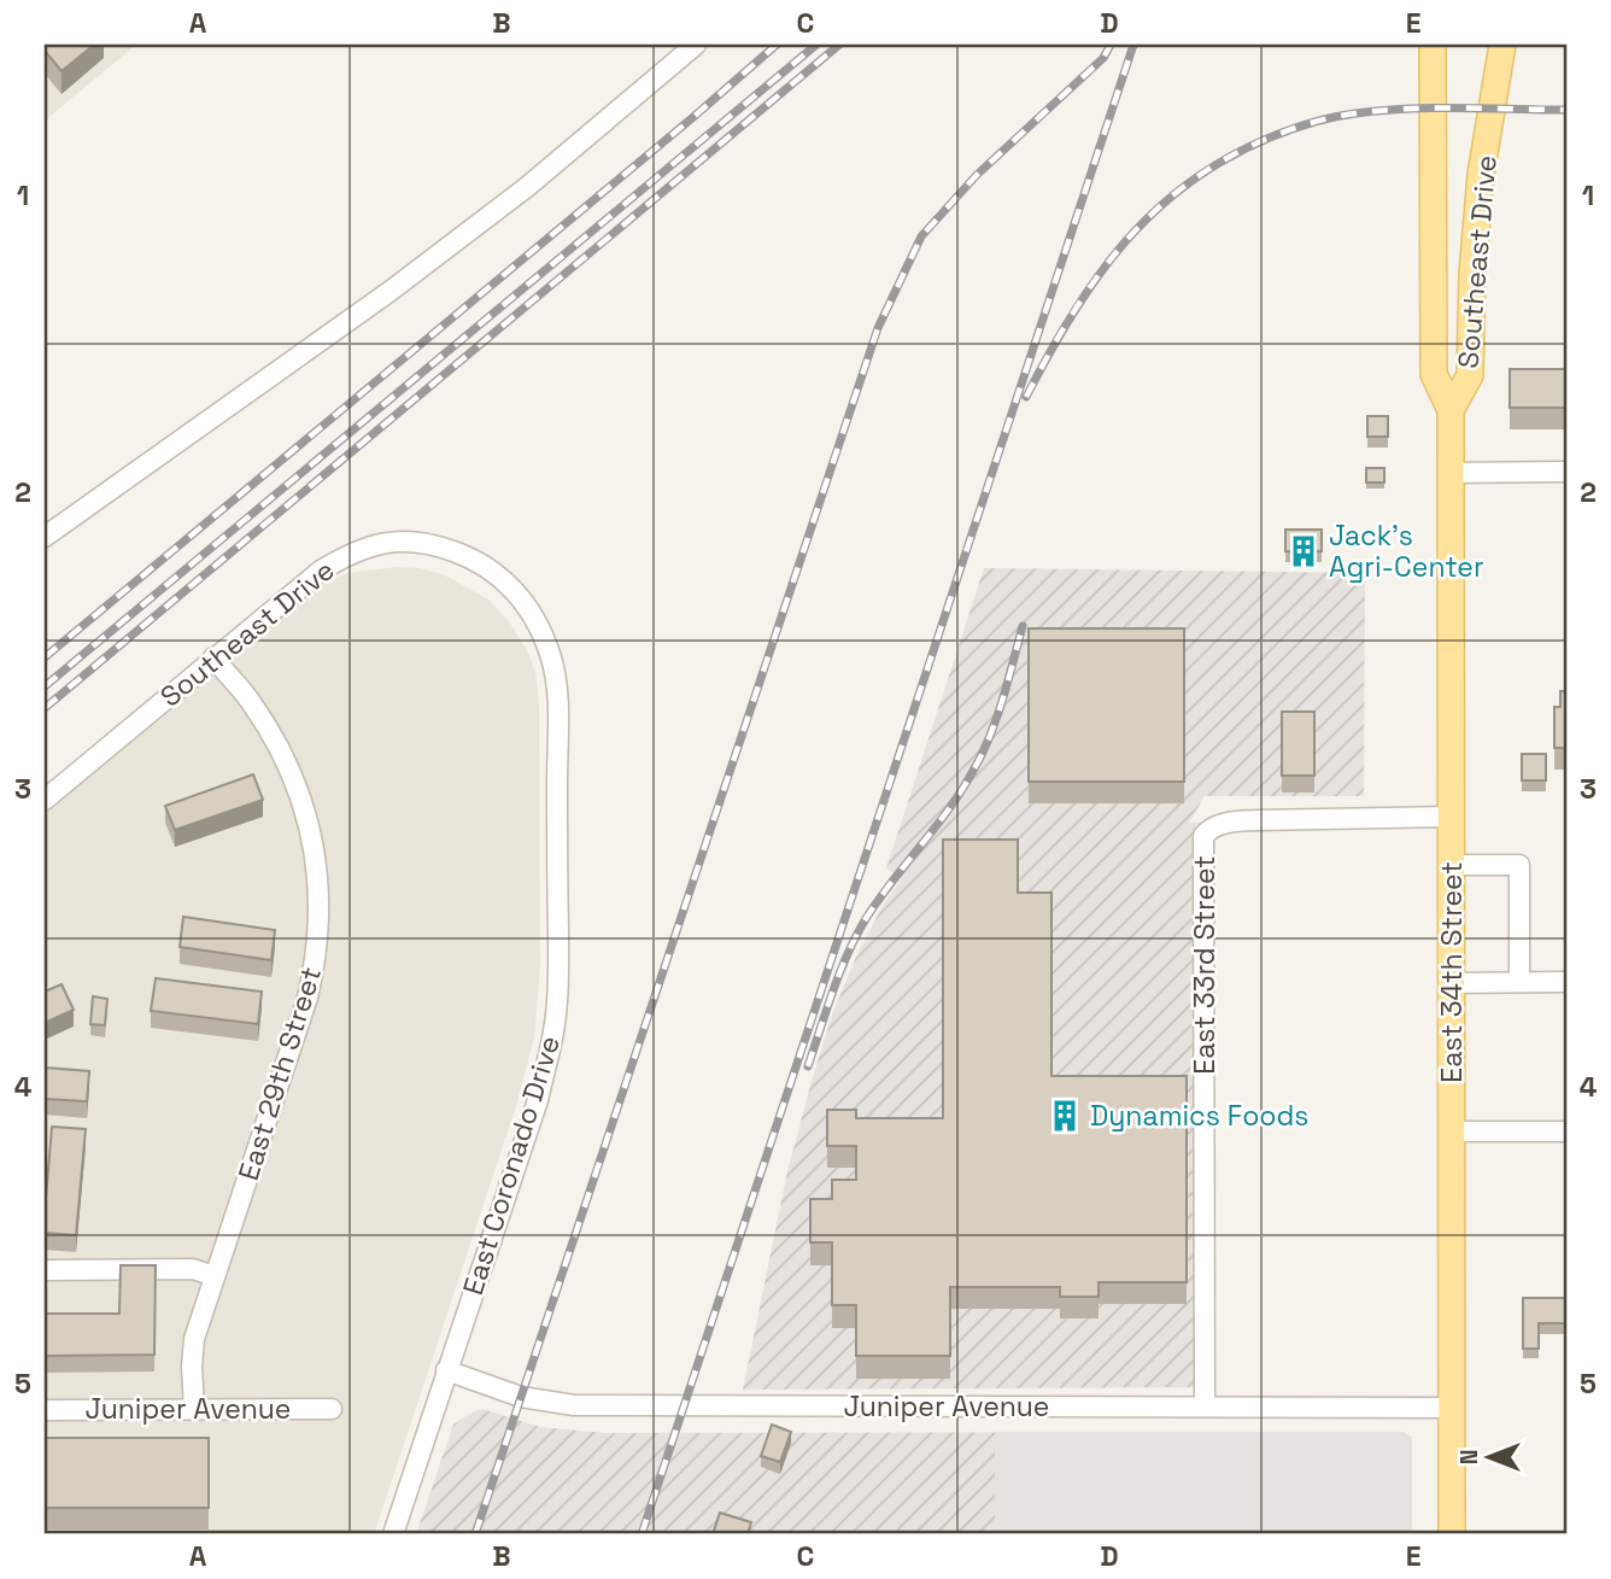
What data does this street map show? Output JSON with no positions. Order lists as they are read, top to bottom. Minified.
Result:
{"streets":{"main road":["Southeast Drive","East 34th Street"],"street":["East 33rd Street","East 29th Street","East Coronado Drive","Juniper Avenue"]},"crossings":[["Southeast Drive","East 34th Street"],["Southeast Drive","East 29th Street"],["Southeast Drive","East Coronado Drive"],["East 33rd Street","East 34th Street"],["East 33rd Street","Juniper Avenue"],["East 34th Street","Juniper Avenue"],["East 29th Street","Juniper Avenue"],["East Coronado Drive","Juniper Avenue"]],"places":{"building":["Jack's Agri-Center","Dynamics Foods"]},"north":"left","grid":{"columns":["A","B","C","D","E"],"rows":["1","2","3","4","5"]}}
